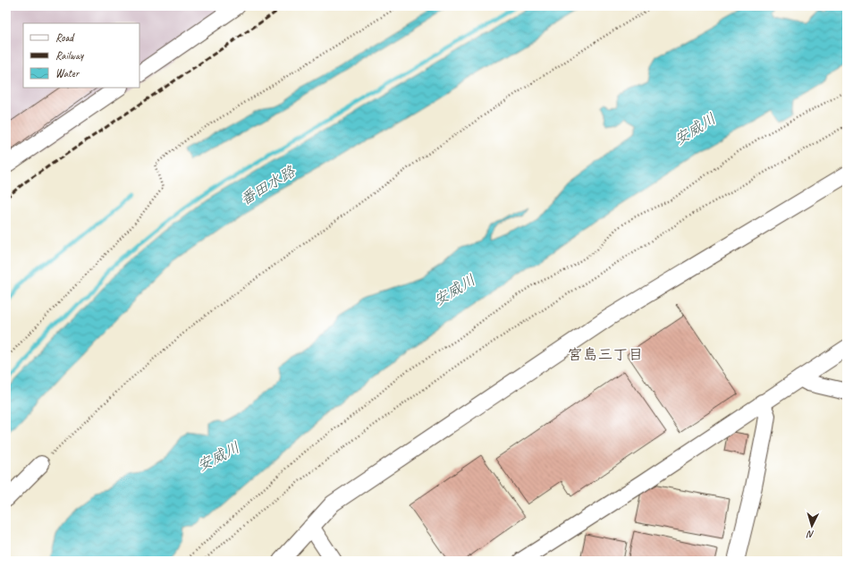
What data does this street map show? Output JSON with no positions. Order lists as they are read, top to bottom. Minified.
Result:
{"districts":["宮島三丁目"],"water":["安威川","番田水路"],"legend":["Road","Railway","Water"],"north":"bottom"}
